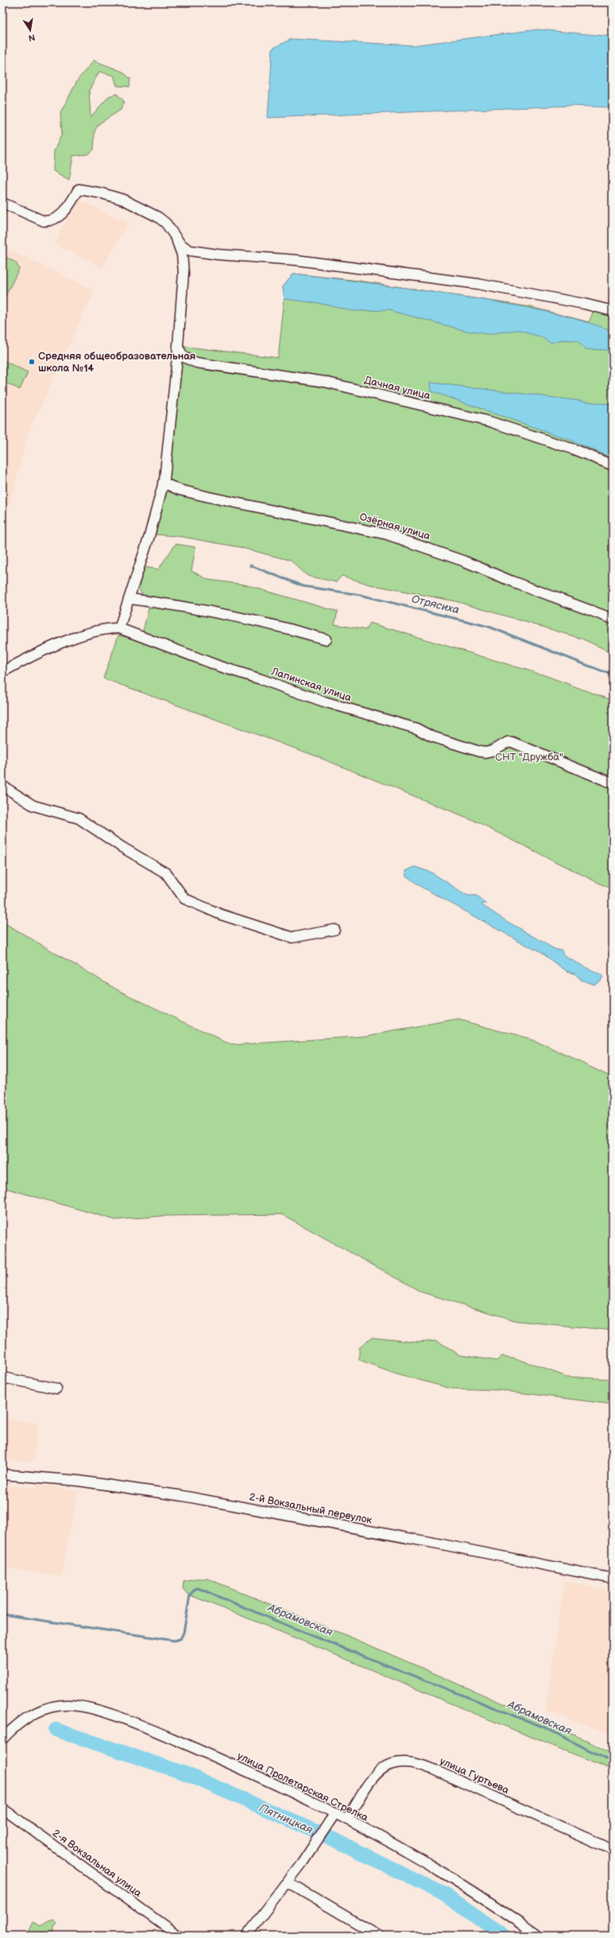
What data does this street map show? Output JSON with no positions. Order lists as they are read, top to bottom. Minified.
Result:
{"streets":{"street":["Дачная улица","Озёрная улица","Лапинская улица","2-й Вокзальный переулок","улица Гуртьева","улица Пролетарская Стрелка","2-я Вокзальная улица"]},"crossings":[["улица Гуртьева","улица Пролетарская Стрелка"]],"water":["Отрясиха","Абрамовская","Пятницкая"],"parks":["СНТ \"Дружба\""],"places":["Средняя общеобразовательная школа №14"],"north":"bottom"}
